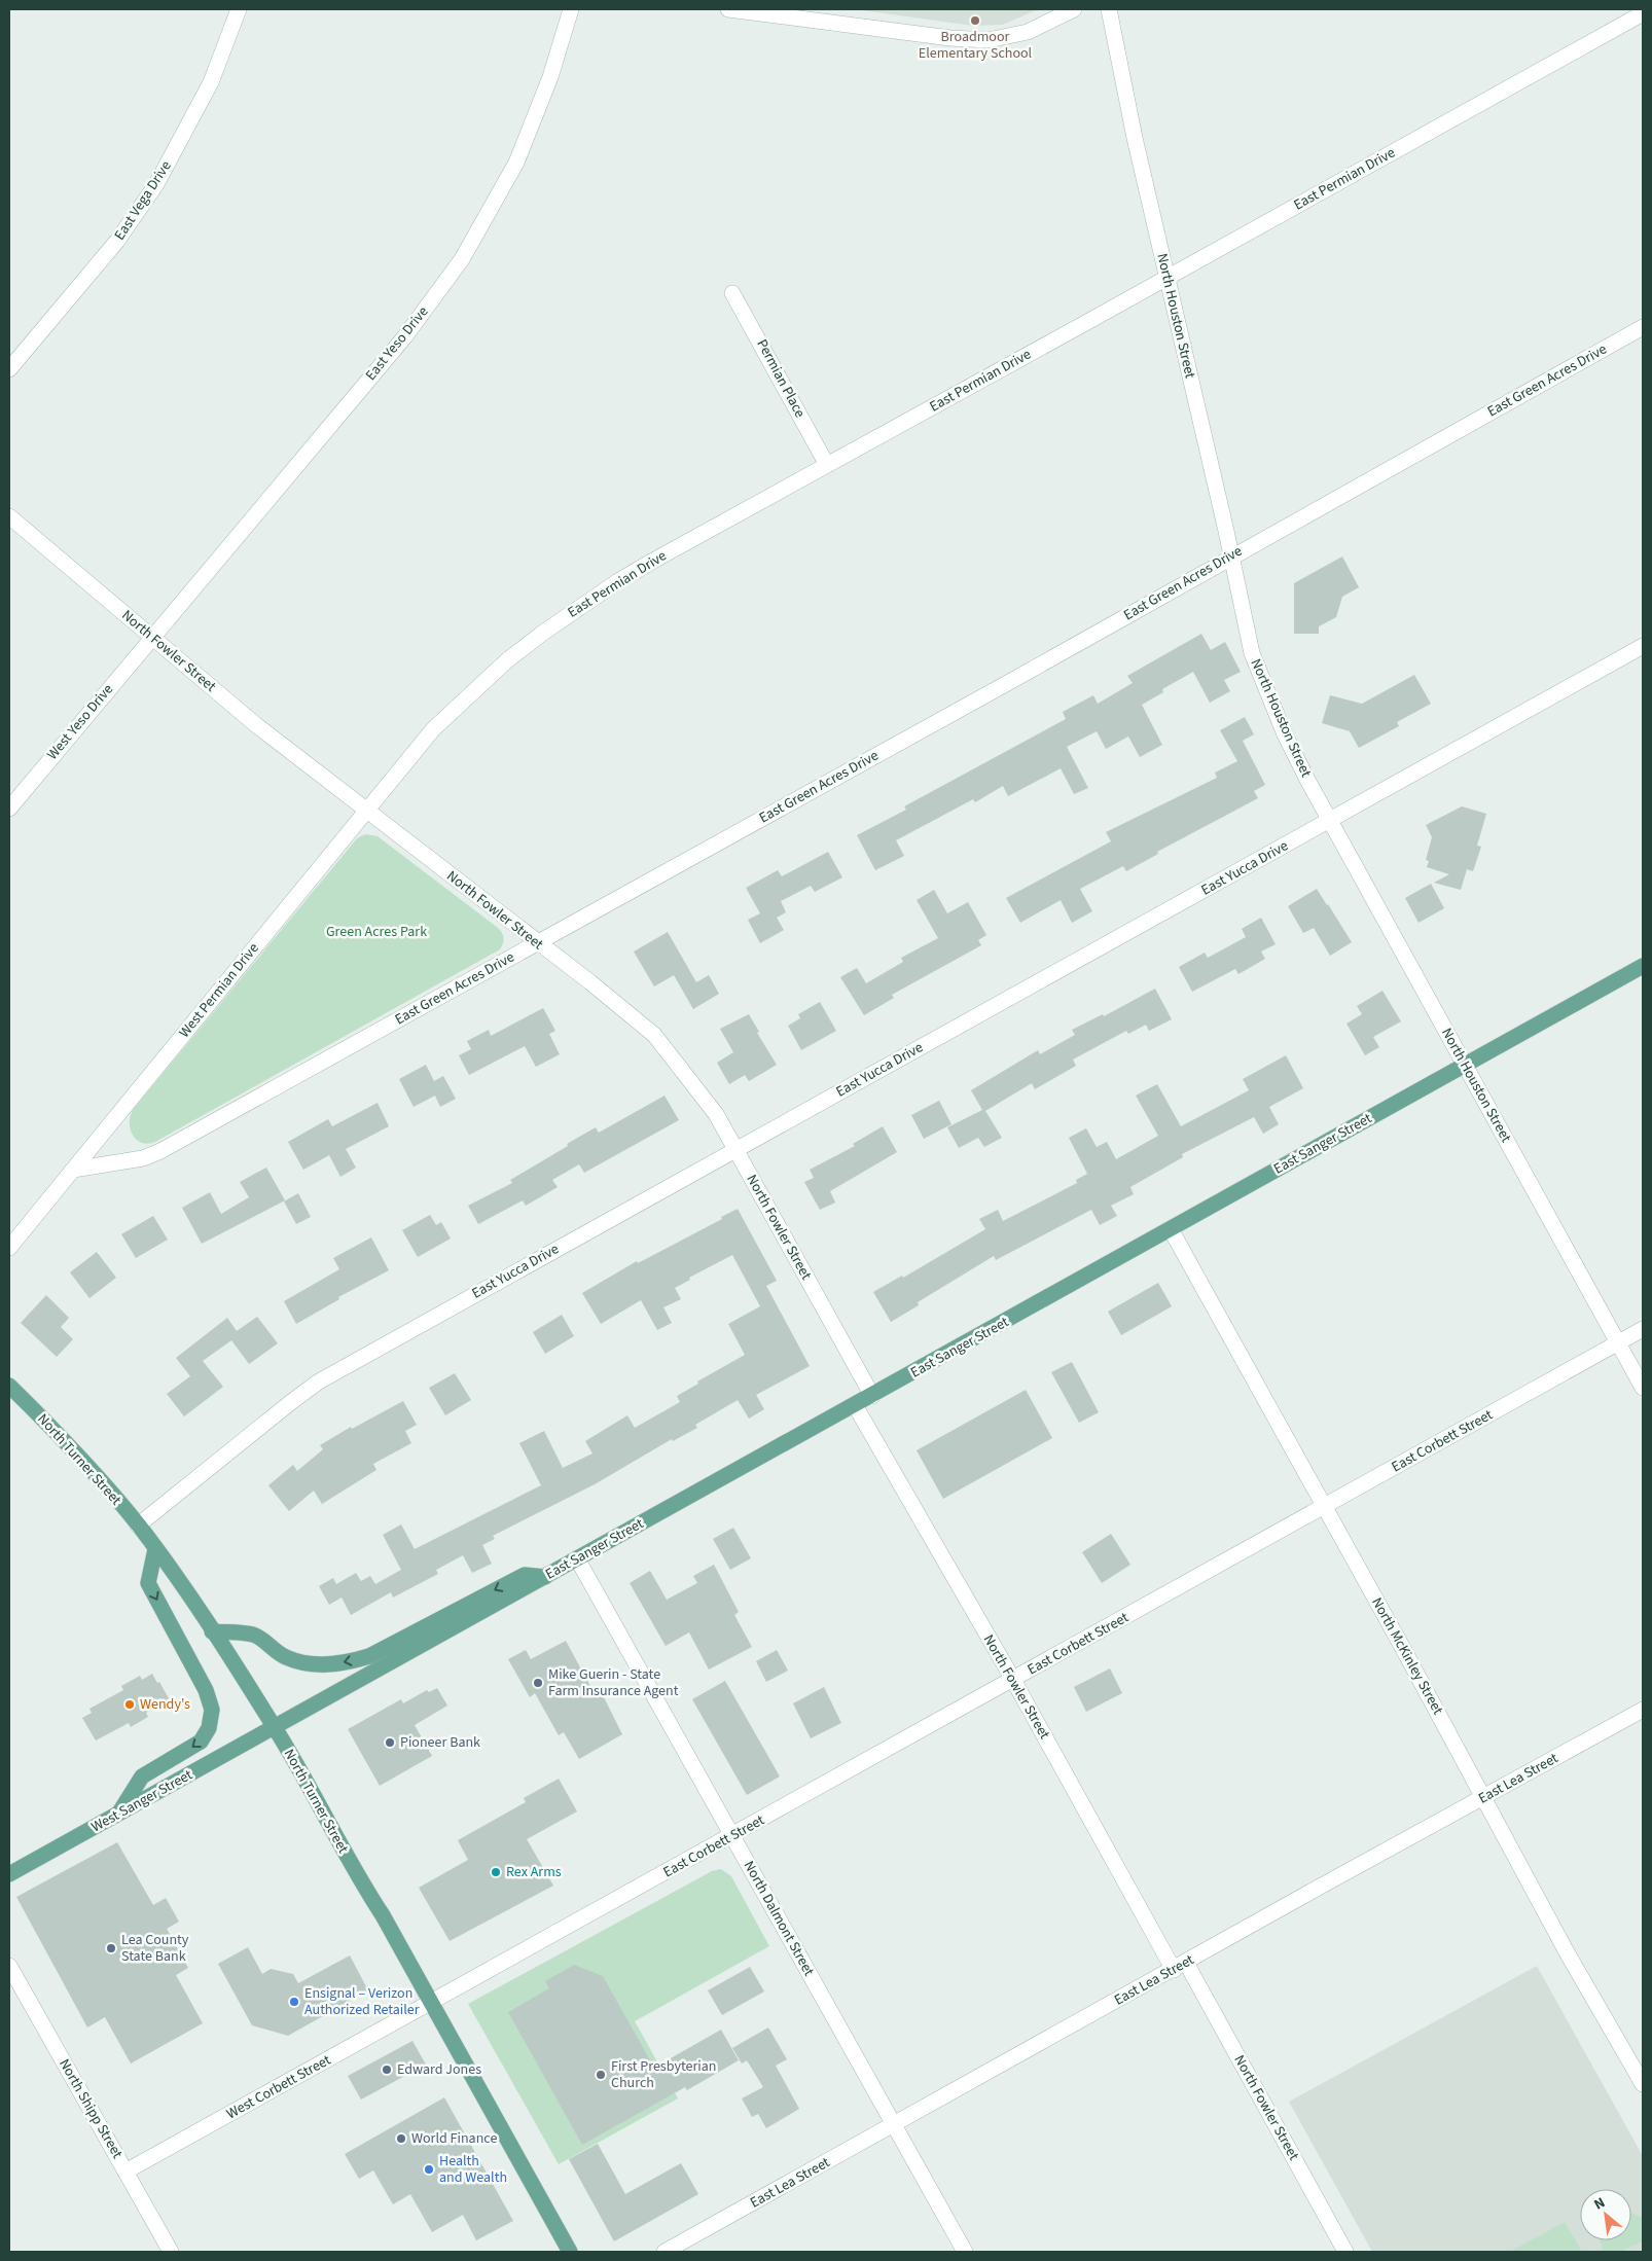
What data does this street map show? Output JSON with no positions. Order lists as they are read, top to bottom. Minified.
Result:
{"streets":{"main road":["East Sanger Street","North Turner Street","West Sanger Street"],"street":["East Permian Drive","East Vega Drive","North Houston Street","East Yeso Drive","Permian Place","East Green Acres Drive","North Fowler Street","West Yeso Drive","East Yucca Drive","West Permian Drive","East Corbett Street","North McKinley Street","East Lea Street","North Dalmont Street","West Corbett Street","North Shipp Street"]},"crossings":[["East Permian Drive","North Houston Street"],["East Permian Drive","Permian Place"],["East Permian Drive","North Fowler Street"],["East Permian Drive","West Permian Drive"],["North Houston Street","East Green Acres Drive"],["North Houston Street","East Yucca Drive"],["North Houston Street","East Sanger Street"],["North Houston Street","East Corbett Street"],["East Yeso Drive","North Fowler Street"],["East Yeso Drive","West Yeso Drive"],["East Green Acres Drive","North Fowler Street"],["East Green Acres Drive","West Permian Drive"],["North Fowler Street","West Yeso Drive"],["North Fowler Street","East Yucca Drive"],["North Fowler Street","West Permian Drive"],["North Fowler Street","East Sanger Street"],["North Fowler Street","East Corbett Street"],["North Fowler Street","East Lea Street"],["East Yucca Drive","North Turner Street"],["East Sanger Street","North Turner Street"],["East Sanger Street","North McKinley Street"],["East Sanger Street","West Sanger Street"],["East Sanger Street","North Dalmont Street"],["East Corbett Street","North Turner Street"],["East Corbett Street","North McKinley Street"],["East Corbett Street","North Dalmont Street"],["East Corbett Street","West Corbett Street"],["North Turner Street","West Sanger Street"],["North Turner Street","West Corbett Street"],["North McKinley Street","East Lea Street"],["East Lea Street","North Dalmont Street"],["West Corbett Street","North Shipp Street"]],"parks":["Green Acres Park"],"places":["Broadmoor Elementary School","Mike Guerin - State Farm Insurance Agent","Wendy's","Pioneer Bank","Rex Arms","Lea County State Bank","Ensignal – Verizon Authorized Retailer","Edward Jones","First Presbyterian Church","World Finance","Health and Wealth"],"north":"top left"}
